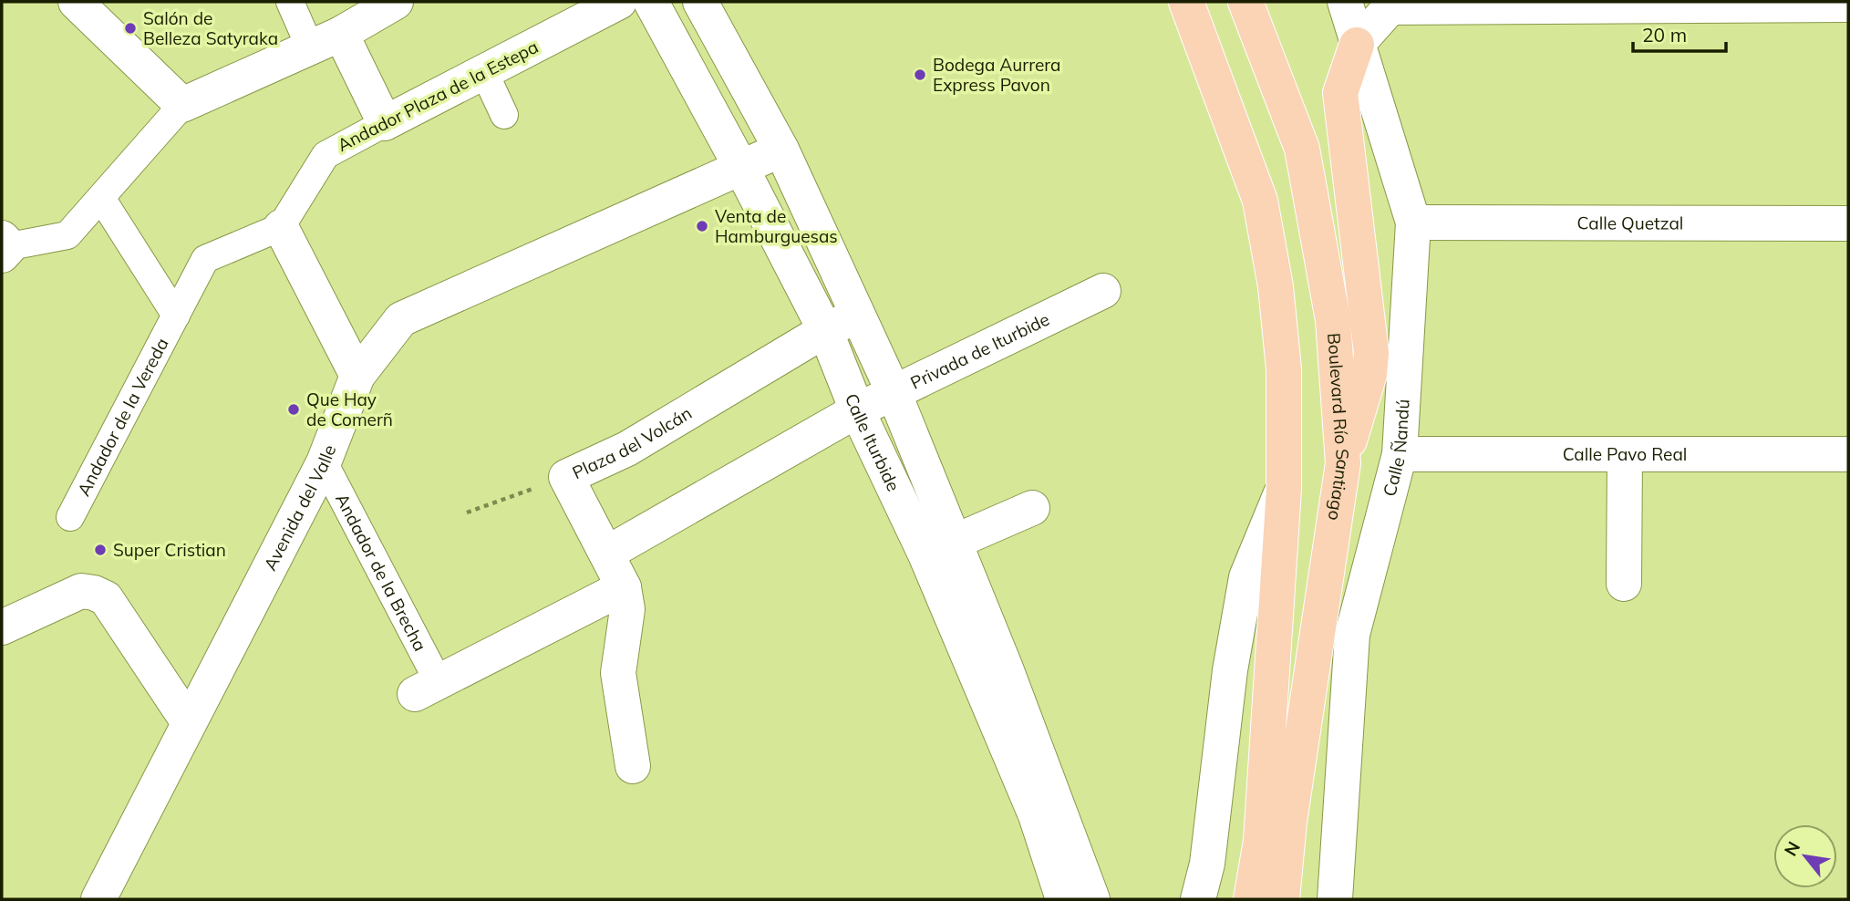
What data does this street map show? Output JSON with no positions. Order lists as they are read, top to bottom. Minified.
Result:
{"streets":{"main road":["Boulevard Río Santiago"],"street":["Andador Plaza de la Estepa","Calle Quetzal","Privada de Iturbide","Andador de la Vereda","Plaza del Volcán","Calle Iturbide","Calle Ñandú","Calle Pavo Real","Avenida del Valle","Andador de la Brecha"]},"crossings":[["Calle Quetzal","Calle Ñandú"],["Privada de Iturbide","Calle Iturbide"],["Plaza del Volcán","Calle Iturbide"],["Calle Iturbide","Avenida del Valle"],["Calle Ñandú","Calle Pavo Real"],["Avenida del Valle","Andador de la Brecha"]],"places":["Salón de Belleza Satyraka","Bodega Aurrera Express Pavon","Venta de Hamburguesas","Que Hay de Comerñ","Super Cristian"],"scale_bar":"20 m","north":"top left"}
